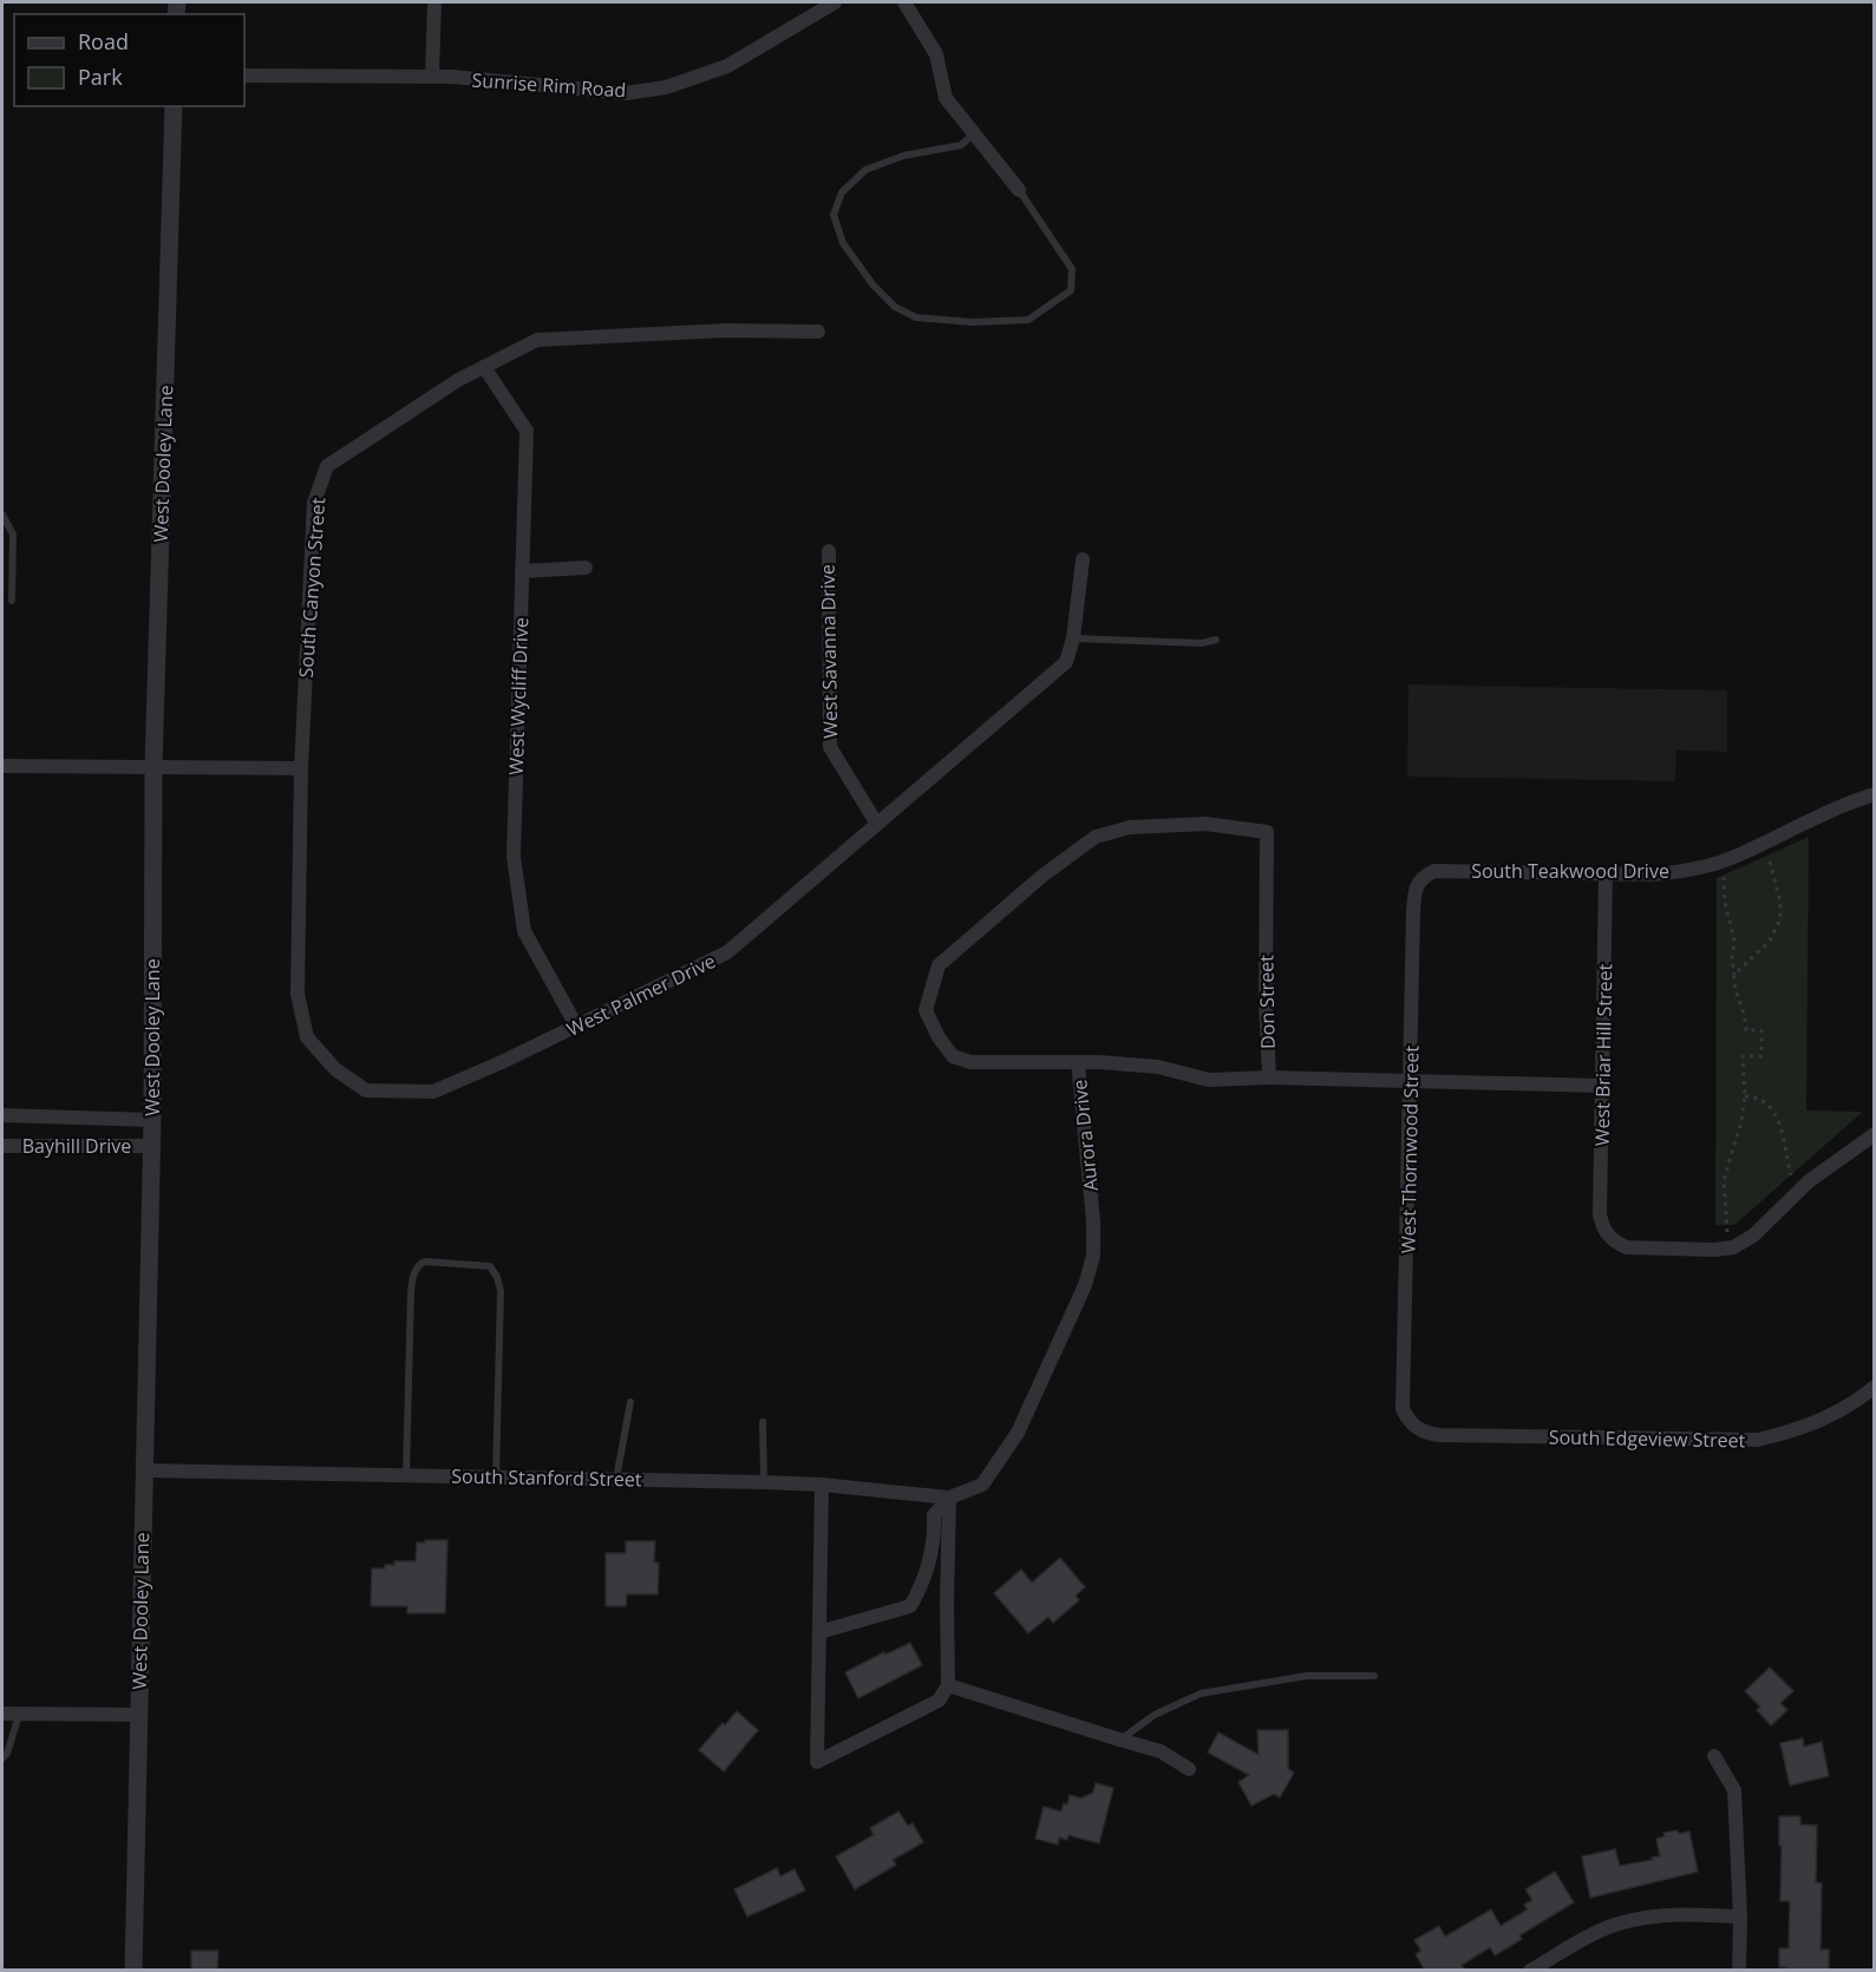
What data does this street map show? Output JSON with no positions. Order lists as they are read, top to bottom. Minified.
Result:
{"streets":{"street":["Sunrise Rim Road","West Dooley Lane","South Canyon Street","West Savanna Drive","West Wycliff Drive","South Teakwood Drive","West Palmer Drive","Don Street","West Briar Hill Street","Aurora Drive","Bayhill Drive","West Thornwood Street","South Edgeview Street","South Stanford Street"]},"crossings":[["West Dooley Lane","Bayhill Drive"],["West Dooley Lane","South Stanford Street"],["South Canyon Street","West Wycliff Drive"],["South Canyon Street","West Palmer Drive"],["West Savanna Drive","West Palmer Drive"],["West Wycliff Drive","West Palmer Drive"],["South Teakwood Drive","West Briar Hill Street"],["South Teakwood Drive","West Thornwood Street"],["Don Street","Aurora Drive"],["Aurora Drive","South Stanford Street"],["West Thornwood Street","South Edgeview Street"]],"legend":["Road","Park"]}
